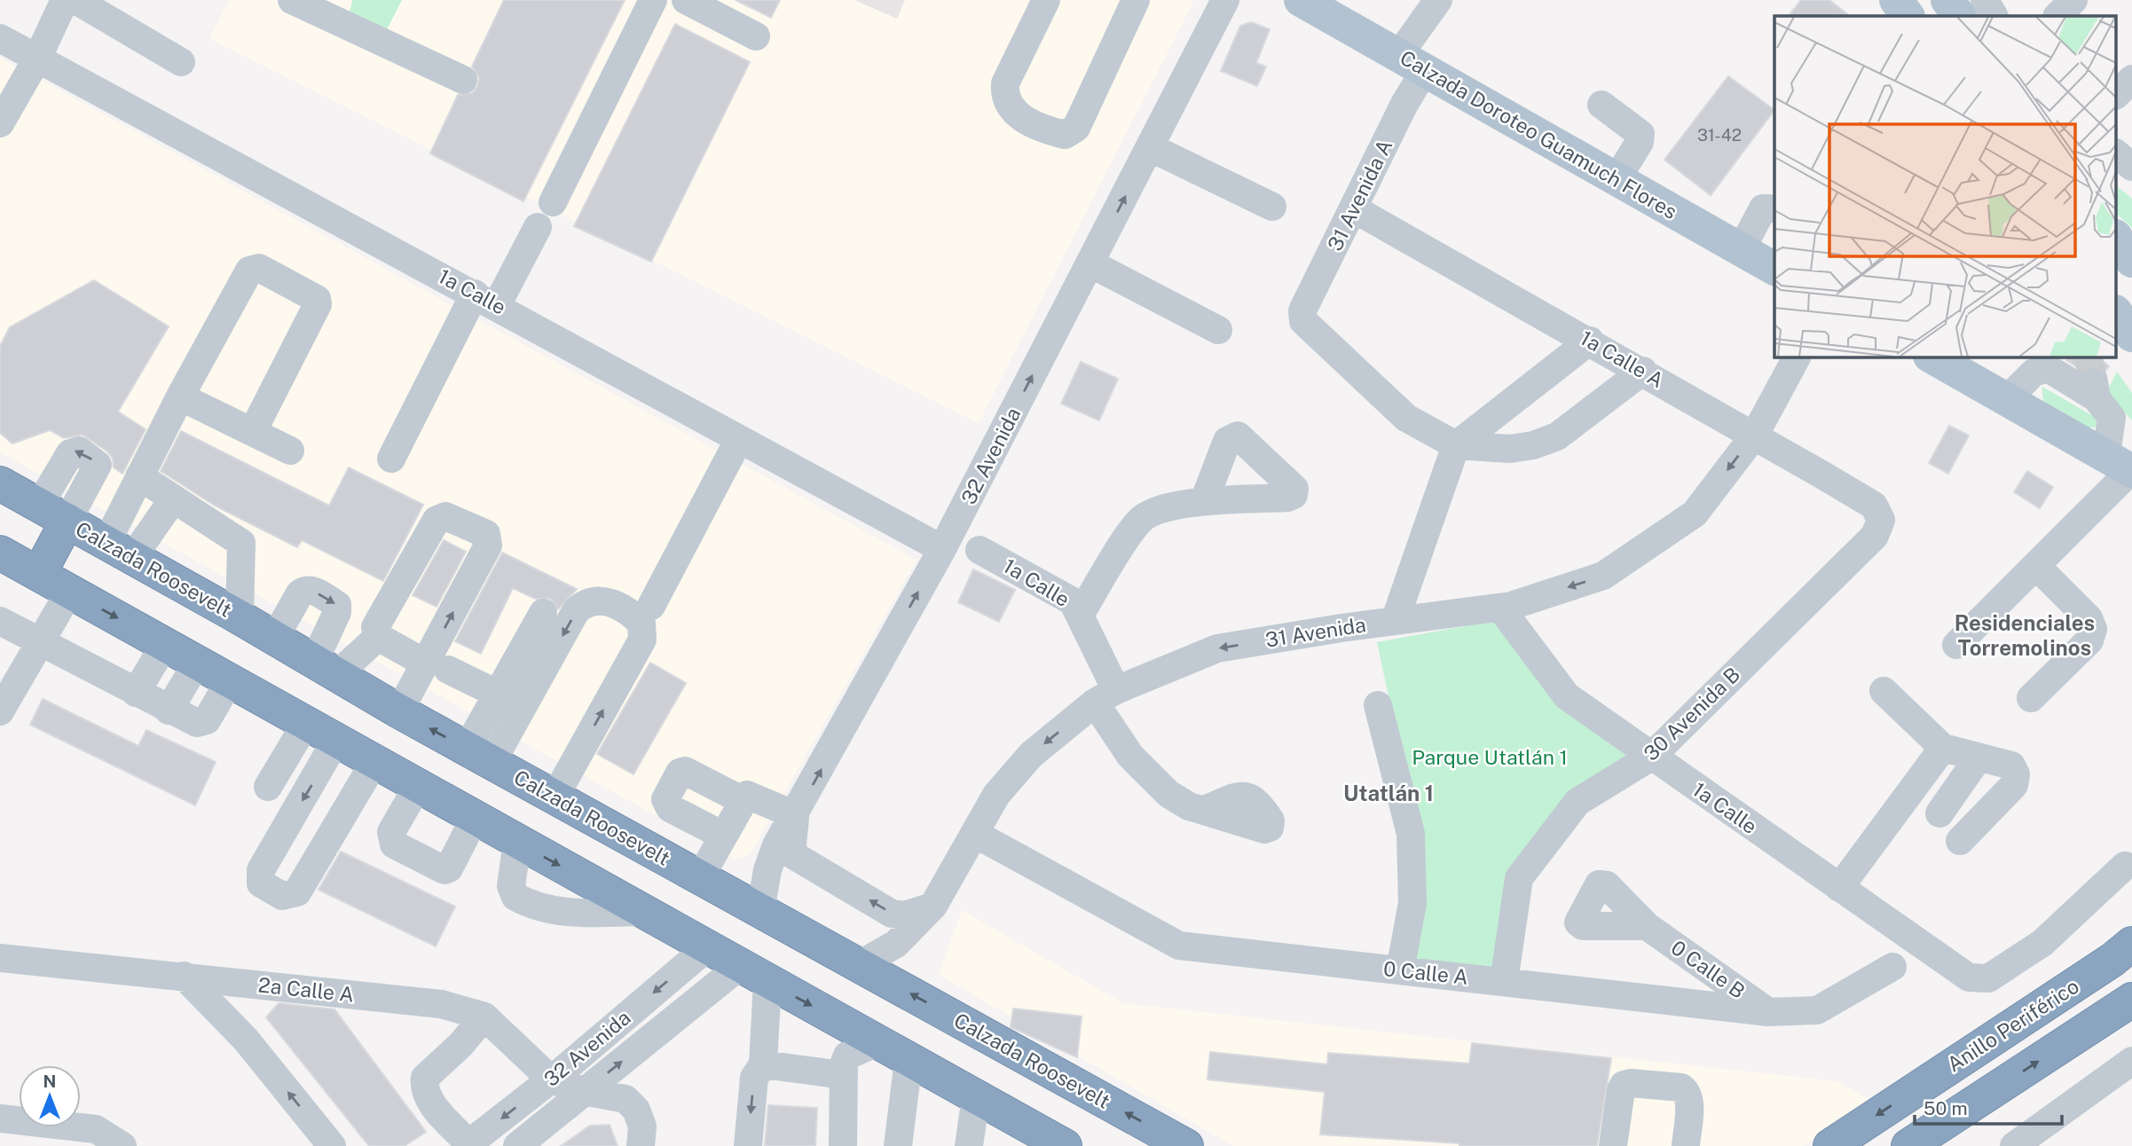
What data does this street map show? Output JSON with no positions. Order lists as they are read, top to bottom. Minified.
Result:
{"streets":{"highway":["Calzada Roosevelt","Anillo Periférico"],"main road":["Calzada Doroteo Guamuch Flores"],"street":["31 Avenida A","1a Calle","1a Calle A","32 Avenida","31 Avenida","30 Avenida B","0 Calle B","0 Calle A","2a Calle A"]},"crossings":[["Calzada Doroteo Guamuch Flores","31 Avenida A"],["31 Avenida A","1a Calle A"],["1a Calle","32 Avenida"],["1a Calle","31 Avenida"],["1a Calle","30 Avenida B"],["1a Calle A","31 Avenida"],["1a Calle A","30 Avenida B"],["32 Avenida","Calzada Roosevelt"],["32 Avenida","2a Calle A"],["Calzada Roosevelt","31 Avenida"],["31 Avenida","0 Calle A"],["30 Avenida B","0 Calle A"],["0 Calle B","0 Calle A"]],"districts":["Residenciales Torremolinos","Utatlán 1"],"parks":["Parque Utatlán 1"],"house_numbers":["31-42"],"scale_bar":"50 m","north":"top"}
